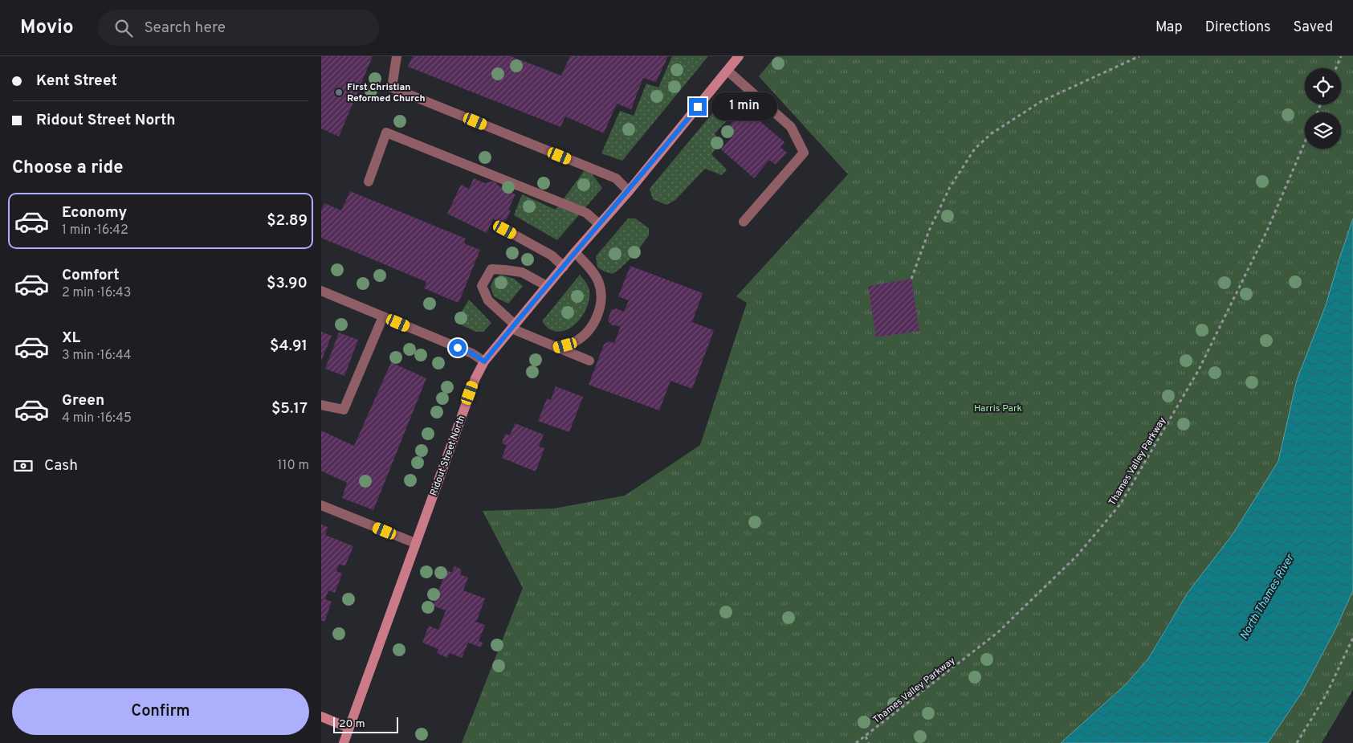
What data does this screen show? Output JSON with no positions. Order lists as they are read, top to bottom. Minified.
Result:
{"streets":{"street":["Ridout Street North"],"path":["Thames Valley Parkway"]},"water":["North Thames River"],"parks":["Harris Park"],"places":["First Christian Reformed Church"],"scale_bar":"20 m","page":{"header":"Movio","search":"Search here","nav":["Map","Directions","Saved"],"banner":["Kent Street","Ridout Street North"],"bubble":"1 min","heading":"Choose a ride","list":[{"name":"Economy","note":"1 min · 16:42","value":"$2.89"},{"name":"Comfort","note":"2 min · 16:43","value":"$3.90"},{"name":"XL","note":"3 min · 16:44","value":"$4.91"},{"name":"Green","note":"4 min · 16:45","value":"$5.17"}],"pay":["Cash","110 m"],"buttons":"Confirm","scale":"20 m"}}
